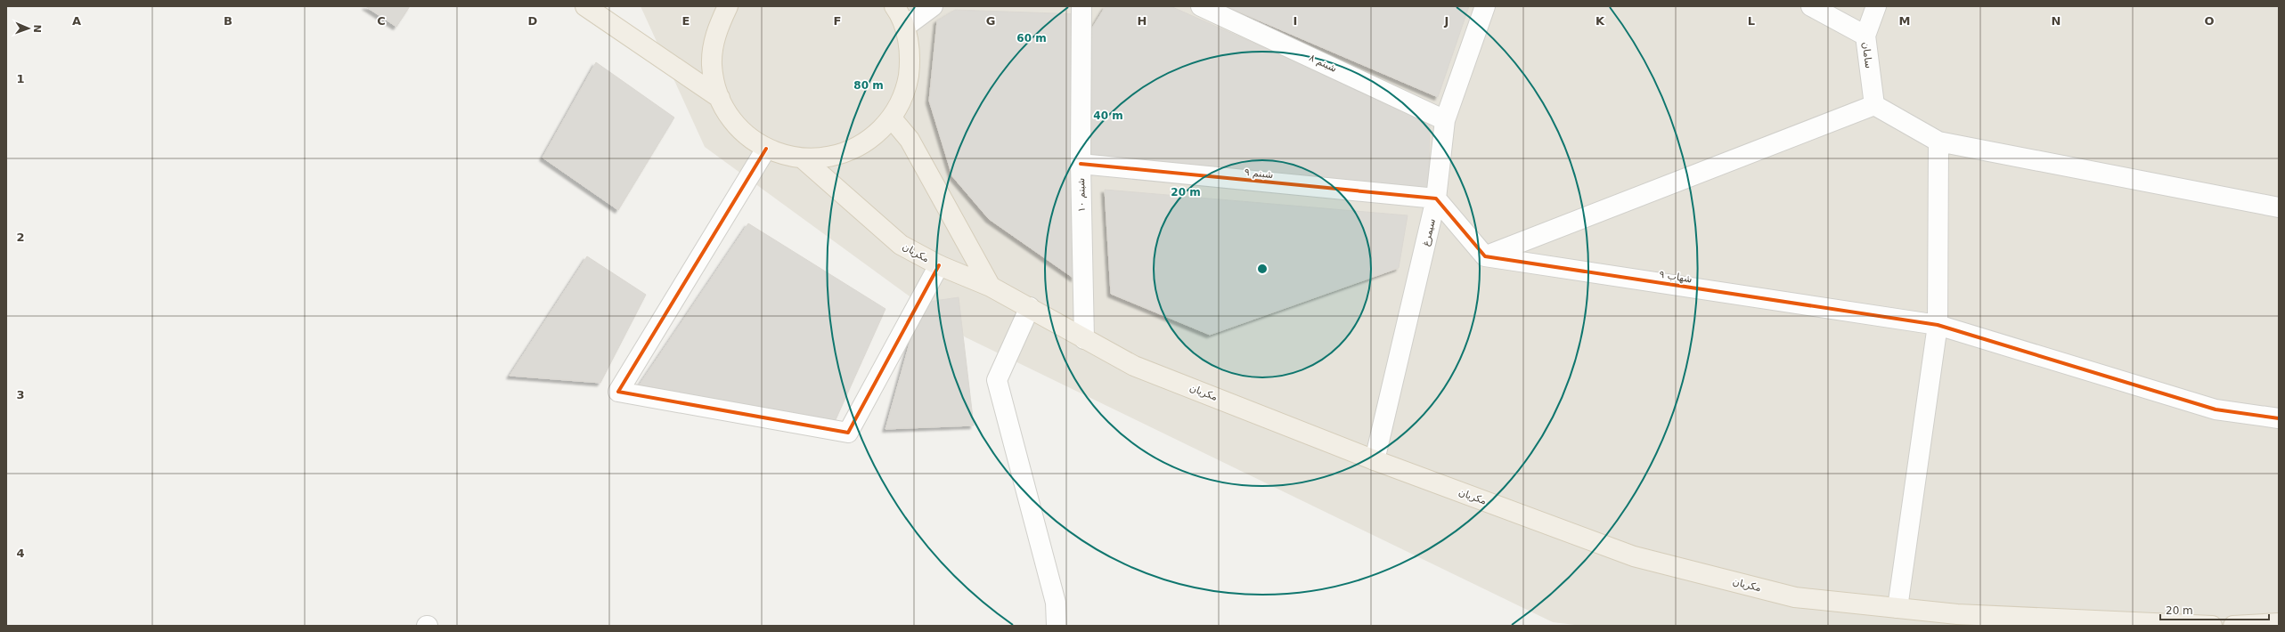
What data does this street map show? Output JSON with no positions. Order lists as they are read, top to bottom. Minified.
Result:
{"streets":{"main road":["مکریان"],"street":["سامان","شبنم ۸","شبنم ۹","شبنم ۱۰","سیمرغ","شهاب ۹"]},"crossings":[["شبنم ۸","سیمرغ"],["شبنم ۹","شبنم ۱۰"],["شبنم ۹","سیمرغ"],["شبنم ۱۰","مکریان"],["سیمرغ","مکریان"]],"scale_bar":"20 m","north":"right","grid":{"columns":["A","B","C","D","E","F","G","H","I","J","K","L","M","N","O"],"rows":["1","2","3","4"]},"rings":["60 m","80 m","40 m","20 m"]}
